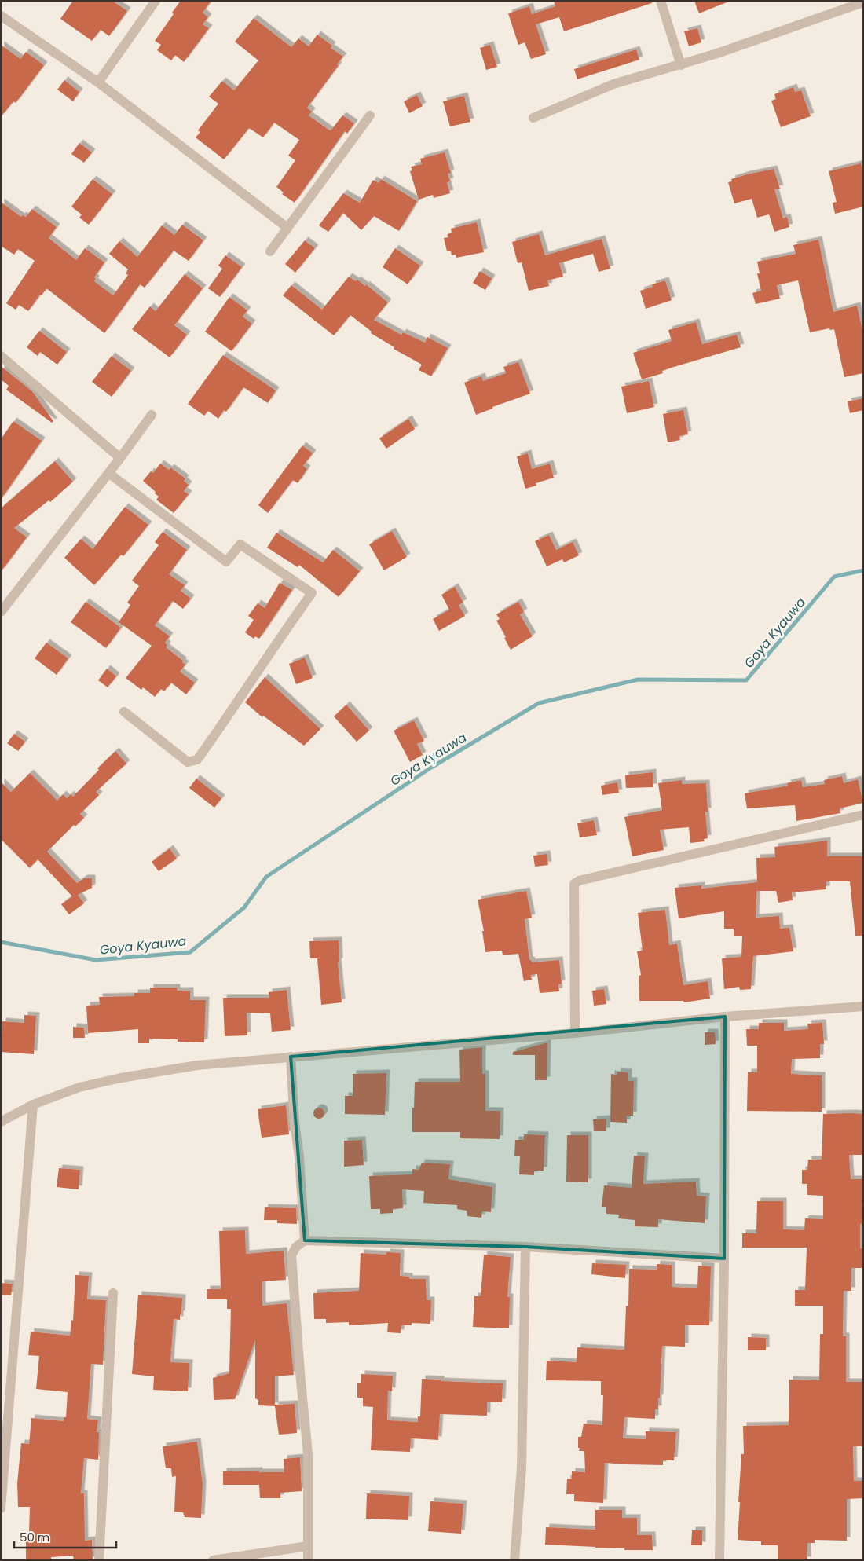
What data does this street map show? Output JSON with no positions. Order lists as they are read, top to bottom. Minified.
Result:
{"water":["Goya Kyauwa"],"scale_bar":"50 m"}
